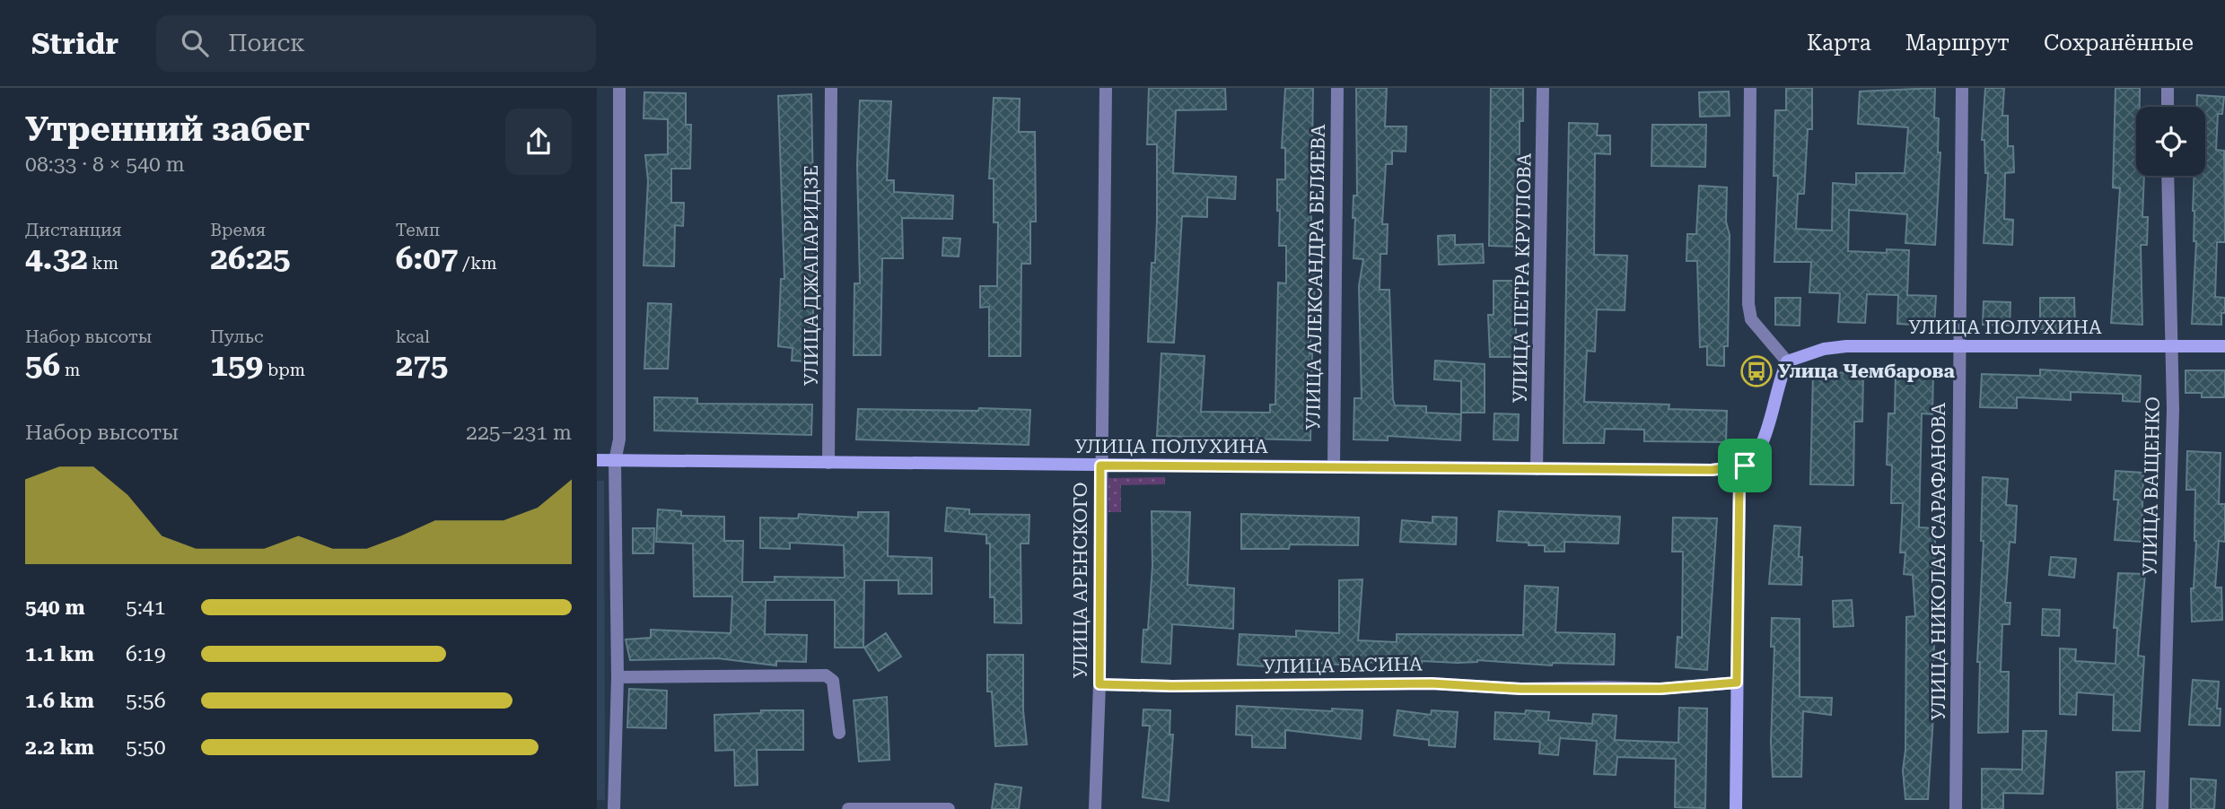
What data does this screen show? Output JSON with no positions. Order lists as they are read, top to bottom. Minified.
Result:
{"streets":{"main road":["УЛИЦА ПОЛУХИНА"],"street":["УЛИЦА ДЖАПАРИДЗЕ","УЛИЦА АЛЕКСАНДРА БЕЛЯЕВА","УЛИЦА ПЕТРА КРУГЛОВА","УЛИЦА ВАЩЕНКО","УЛИЦА НИКОЛАЯ САРАФАНОВА","УЛИЦА АРЕНСКОГО","УЛИЦА БАСИНА"]},"crossings":[["УЛИЦА ДЖАПАРИДЗЕ","УЛИЦА ПОЛУХИНА"],["УЛИЦА АЛЕКСАНДРА БЕЛЯЕВА","УЛИЦА ПОЛУХИНА"],["УЛИЦА ПЕТРА КРУГЛОВА","УЛИЦА ПОЛУХИНА"],["УЛИЦА ПОЛУХИНА","УЛИЦА ВАЩЕНКО"],["УЛИЦА ПОЛУХИНА","УЛИЦА НИКОЛАЯ САРАФАНОВА"],["УЛИЦА ПОЛУХИНА","УЛИЦА АРЕНСКОГО"],["УЛИЦА АРЕНСКОГО","УЛИЦА БАСИНА"]],"places":{"bus stop":["Улица Чембарова"]},"page":{"header":"Stridr","search":"Поиск","nav":["Карта","Маршрут","Сохранённые"],"heading":["Утренний забег","08:33 · 8 × 540 m"],"stats":[["Дистанция","4.32 km"],["Время","26:25"],["Темп","6:07 /km"],["Набор высоты","56 m"],["Пульс","159 bpm"],["kcal","275"]],"chart":["Набор высоты","225–231 m"],"list":[{"name":"540 m","note":"5:41"},{"name":"1.1 km","note":"6:19"},{"name":"1.6 km","note":"5:56"},{"name":"2.2 km","note":"5:50"}]}}
